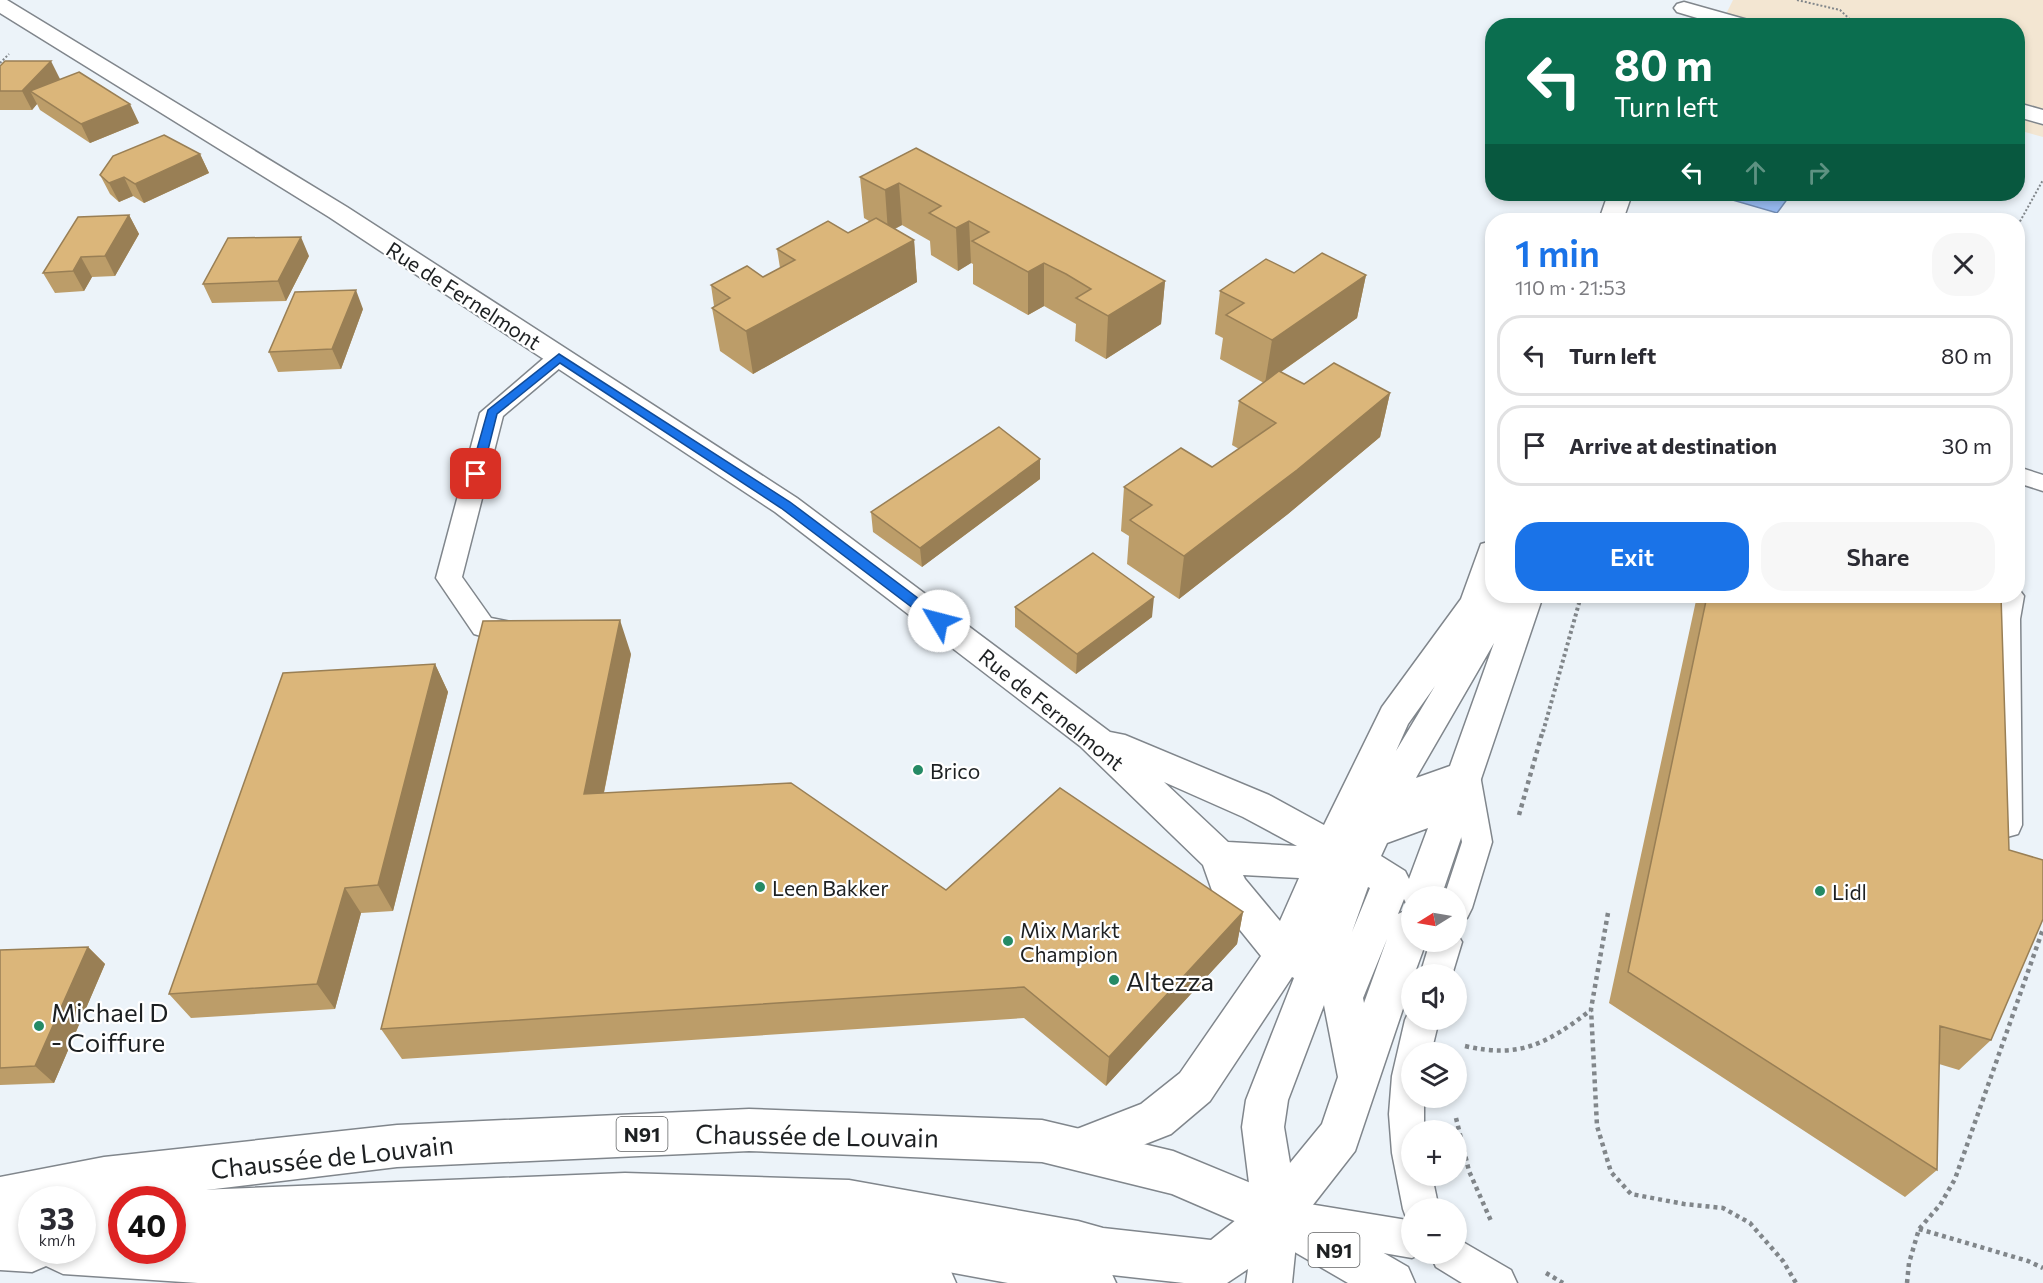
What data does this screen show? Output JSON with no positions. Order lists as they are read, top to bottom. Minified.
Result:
{"streets":{"street":["Rue de Fernelmont","N91","Chaussée de Louvain"]},"places":["Brico","Leen Bakker","Lidl","Mix Markt Champion","Altezza","Michael D - Coiffure"],"north":"left","page":{"turn":["80 m","Turn left"],"heading":["1 min","110 m · 21:53"],"list":[{"name":"Turn left","value":"80 m"},{"name":"Arrive at destination","value":"30 m"}],"buttons":["Exit","Share"],"map_buttons":["+","−"],"speed":"33 km/h","limit":"40"}}
